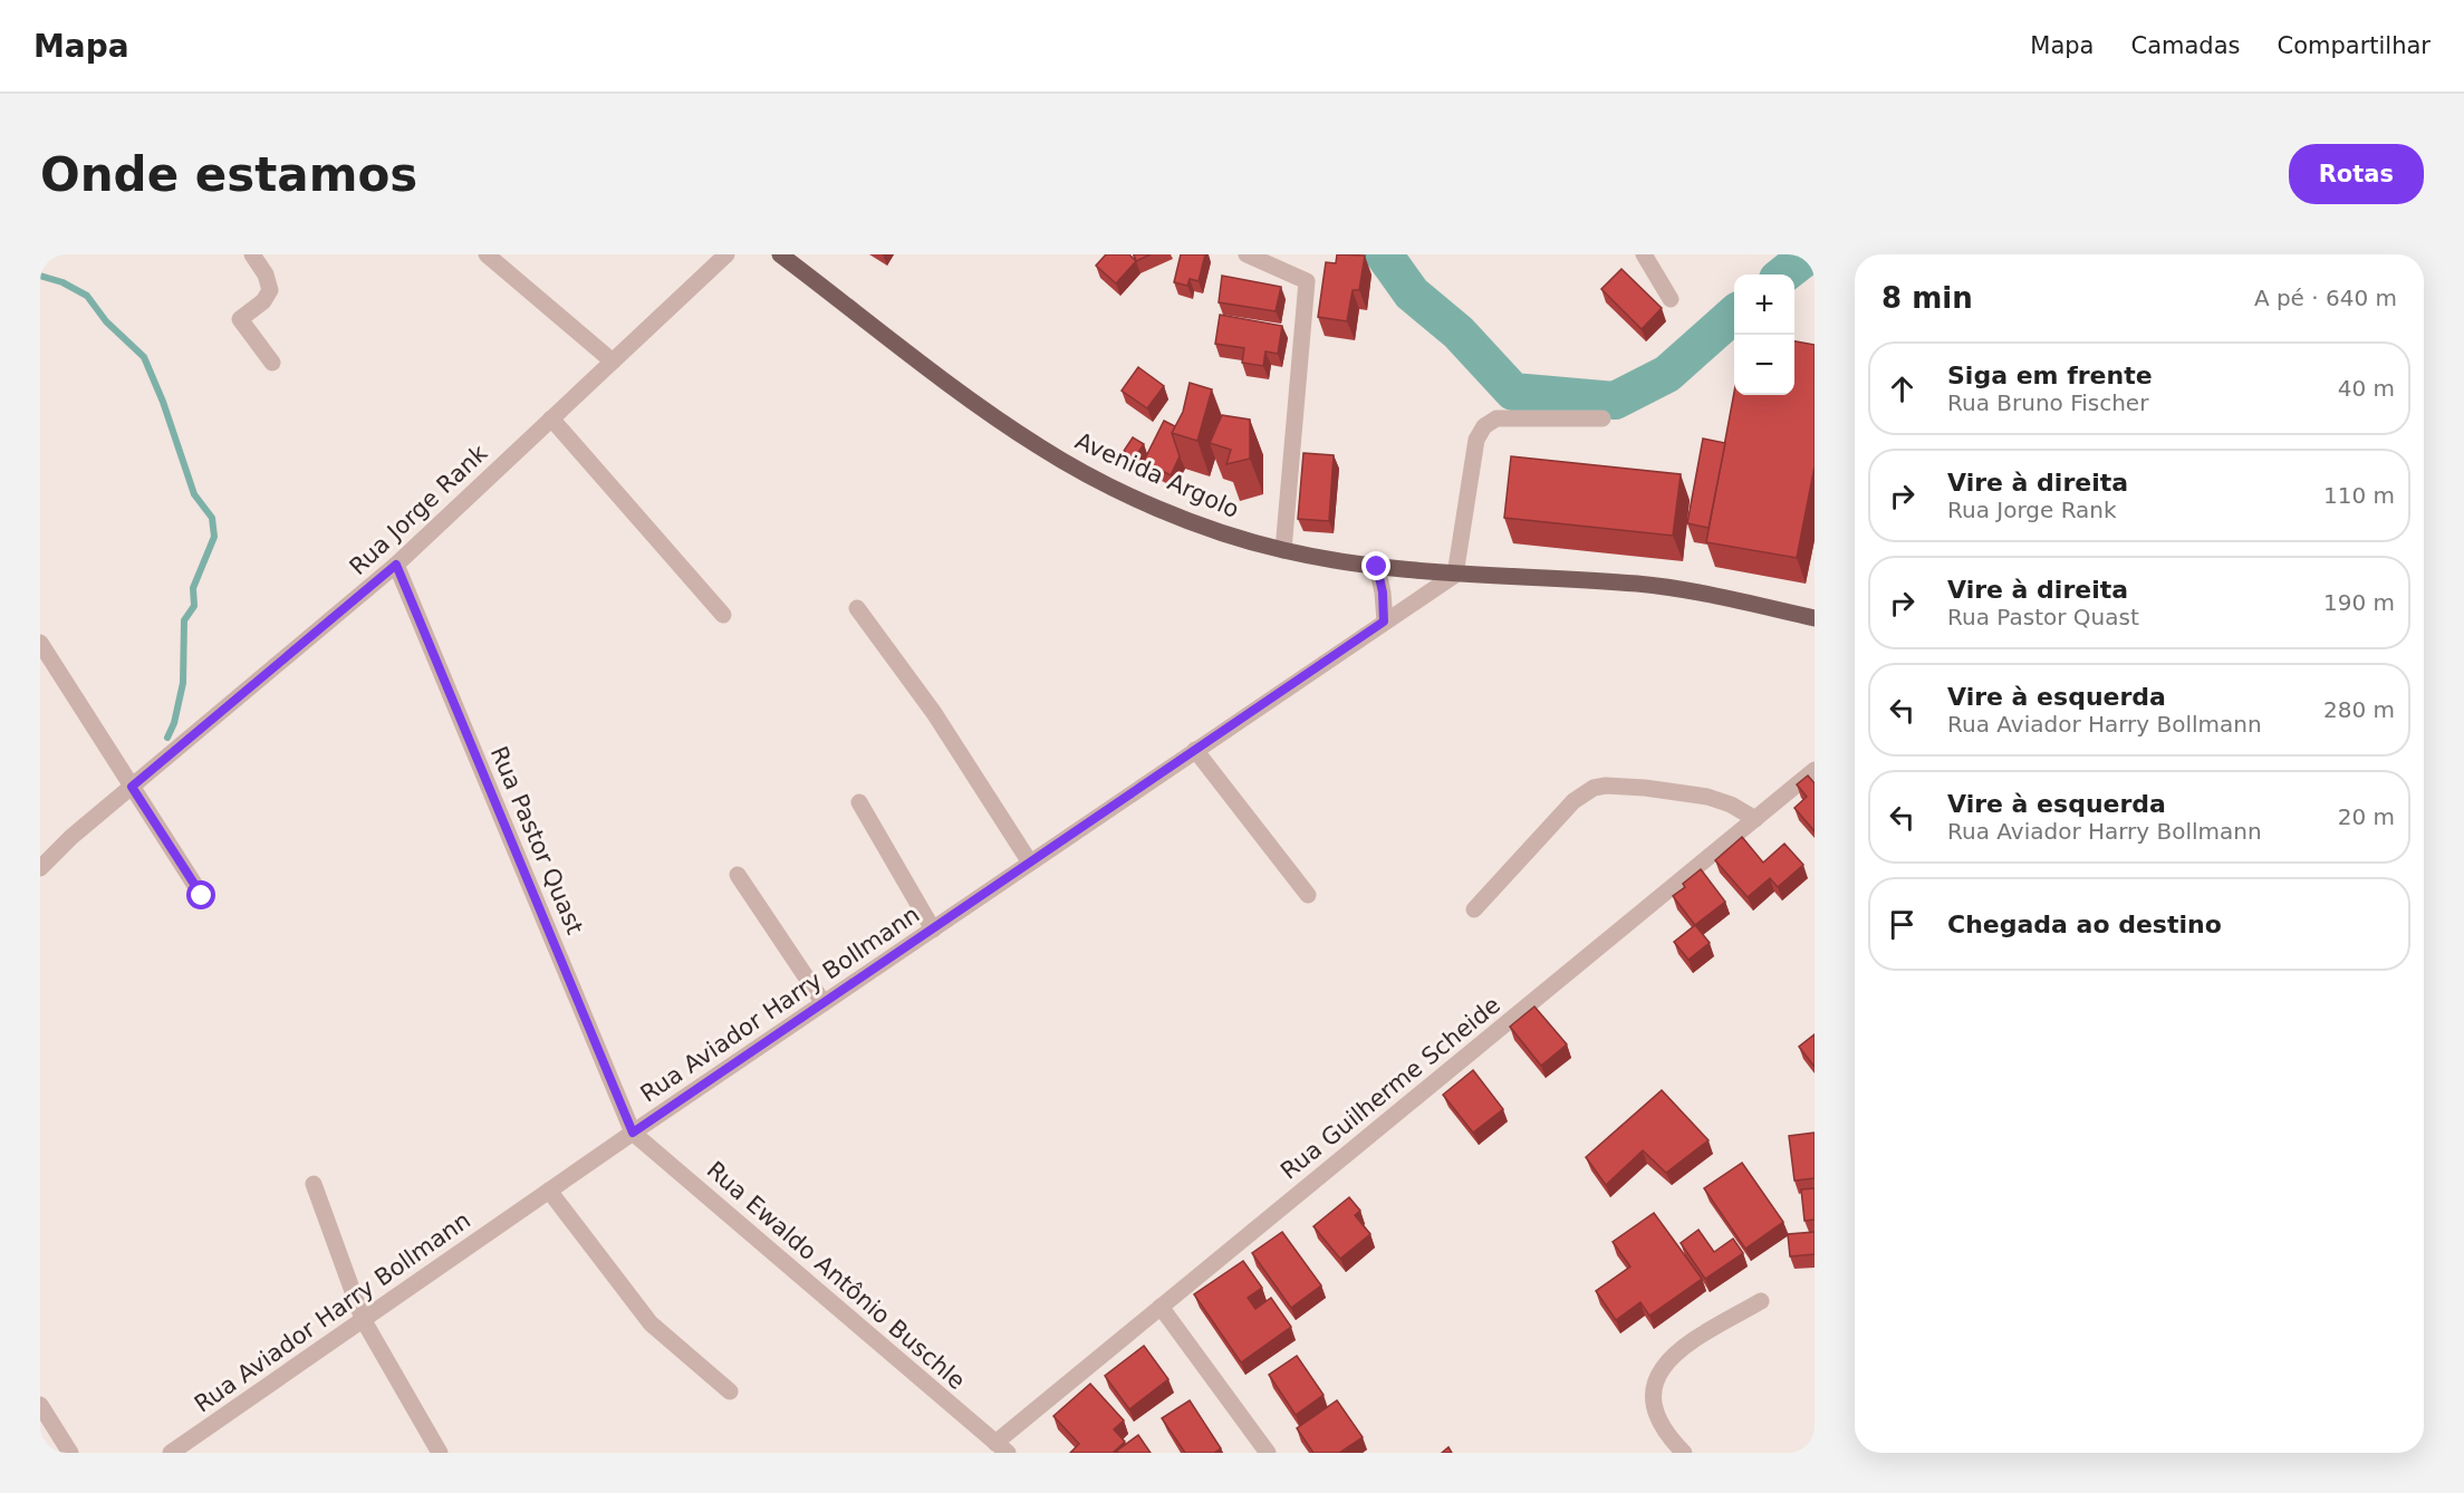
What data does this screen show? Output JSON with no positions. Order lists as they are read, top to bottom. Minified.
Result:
{"streets":{"main road":["Avenida Argolo"],"street":["Rua Jorge Rank","Rua Pastor Quast","Rua Aviador Harry Bollmann","Rua Guilherme Scheide","Rua Ewaldo Antônio Buschle"]},"crossings":[["Avenida Argolo","Rua Aviador Harry Bollmann"],["Rua Jorge Rank","Rua Pastor Quast"],["Rua Pastor Quast","Rua Aviador Harry Bollmann"],["Rua Pastor Quast","Rua Ewaldo Antônio Buschle"],["Rua Aviador Harry Bollmann","Rua Ewaldo Antônio Buschle"],["Rua Guilherme Scheide","Rua Ewaldo Antônio Buschle"]],"page":{"header":"Mapa","nav":["Mapa","Camadas","Compartilhar"],"buttons":"Rotas","title":"Onde estamos","heading":["8 min","A pé · 640 m"],"map_buttons":["+","−"],"list":[["Siga em frente","Rua Bruno Fischer","40 m"],["Vire à direita","Rua Jorge Rank","110 m"],["Vire à direita","Rua Pastor Quast","190 m"],["Vire à esquerda","Rua Aviador Harry Bollmann","280 m"],["Vire à esquerda","Rua Aviador Harry Bollmann","20 m"],"Chegada ao destino"]}}
